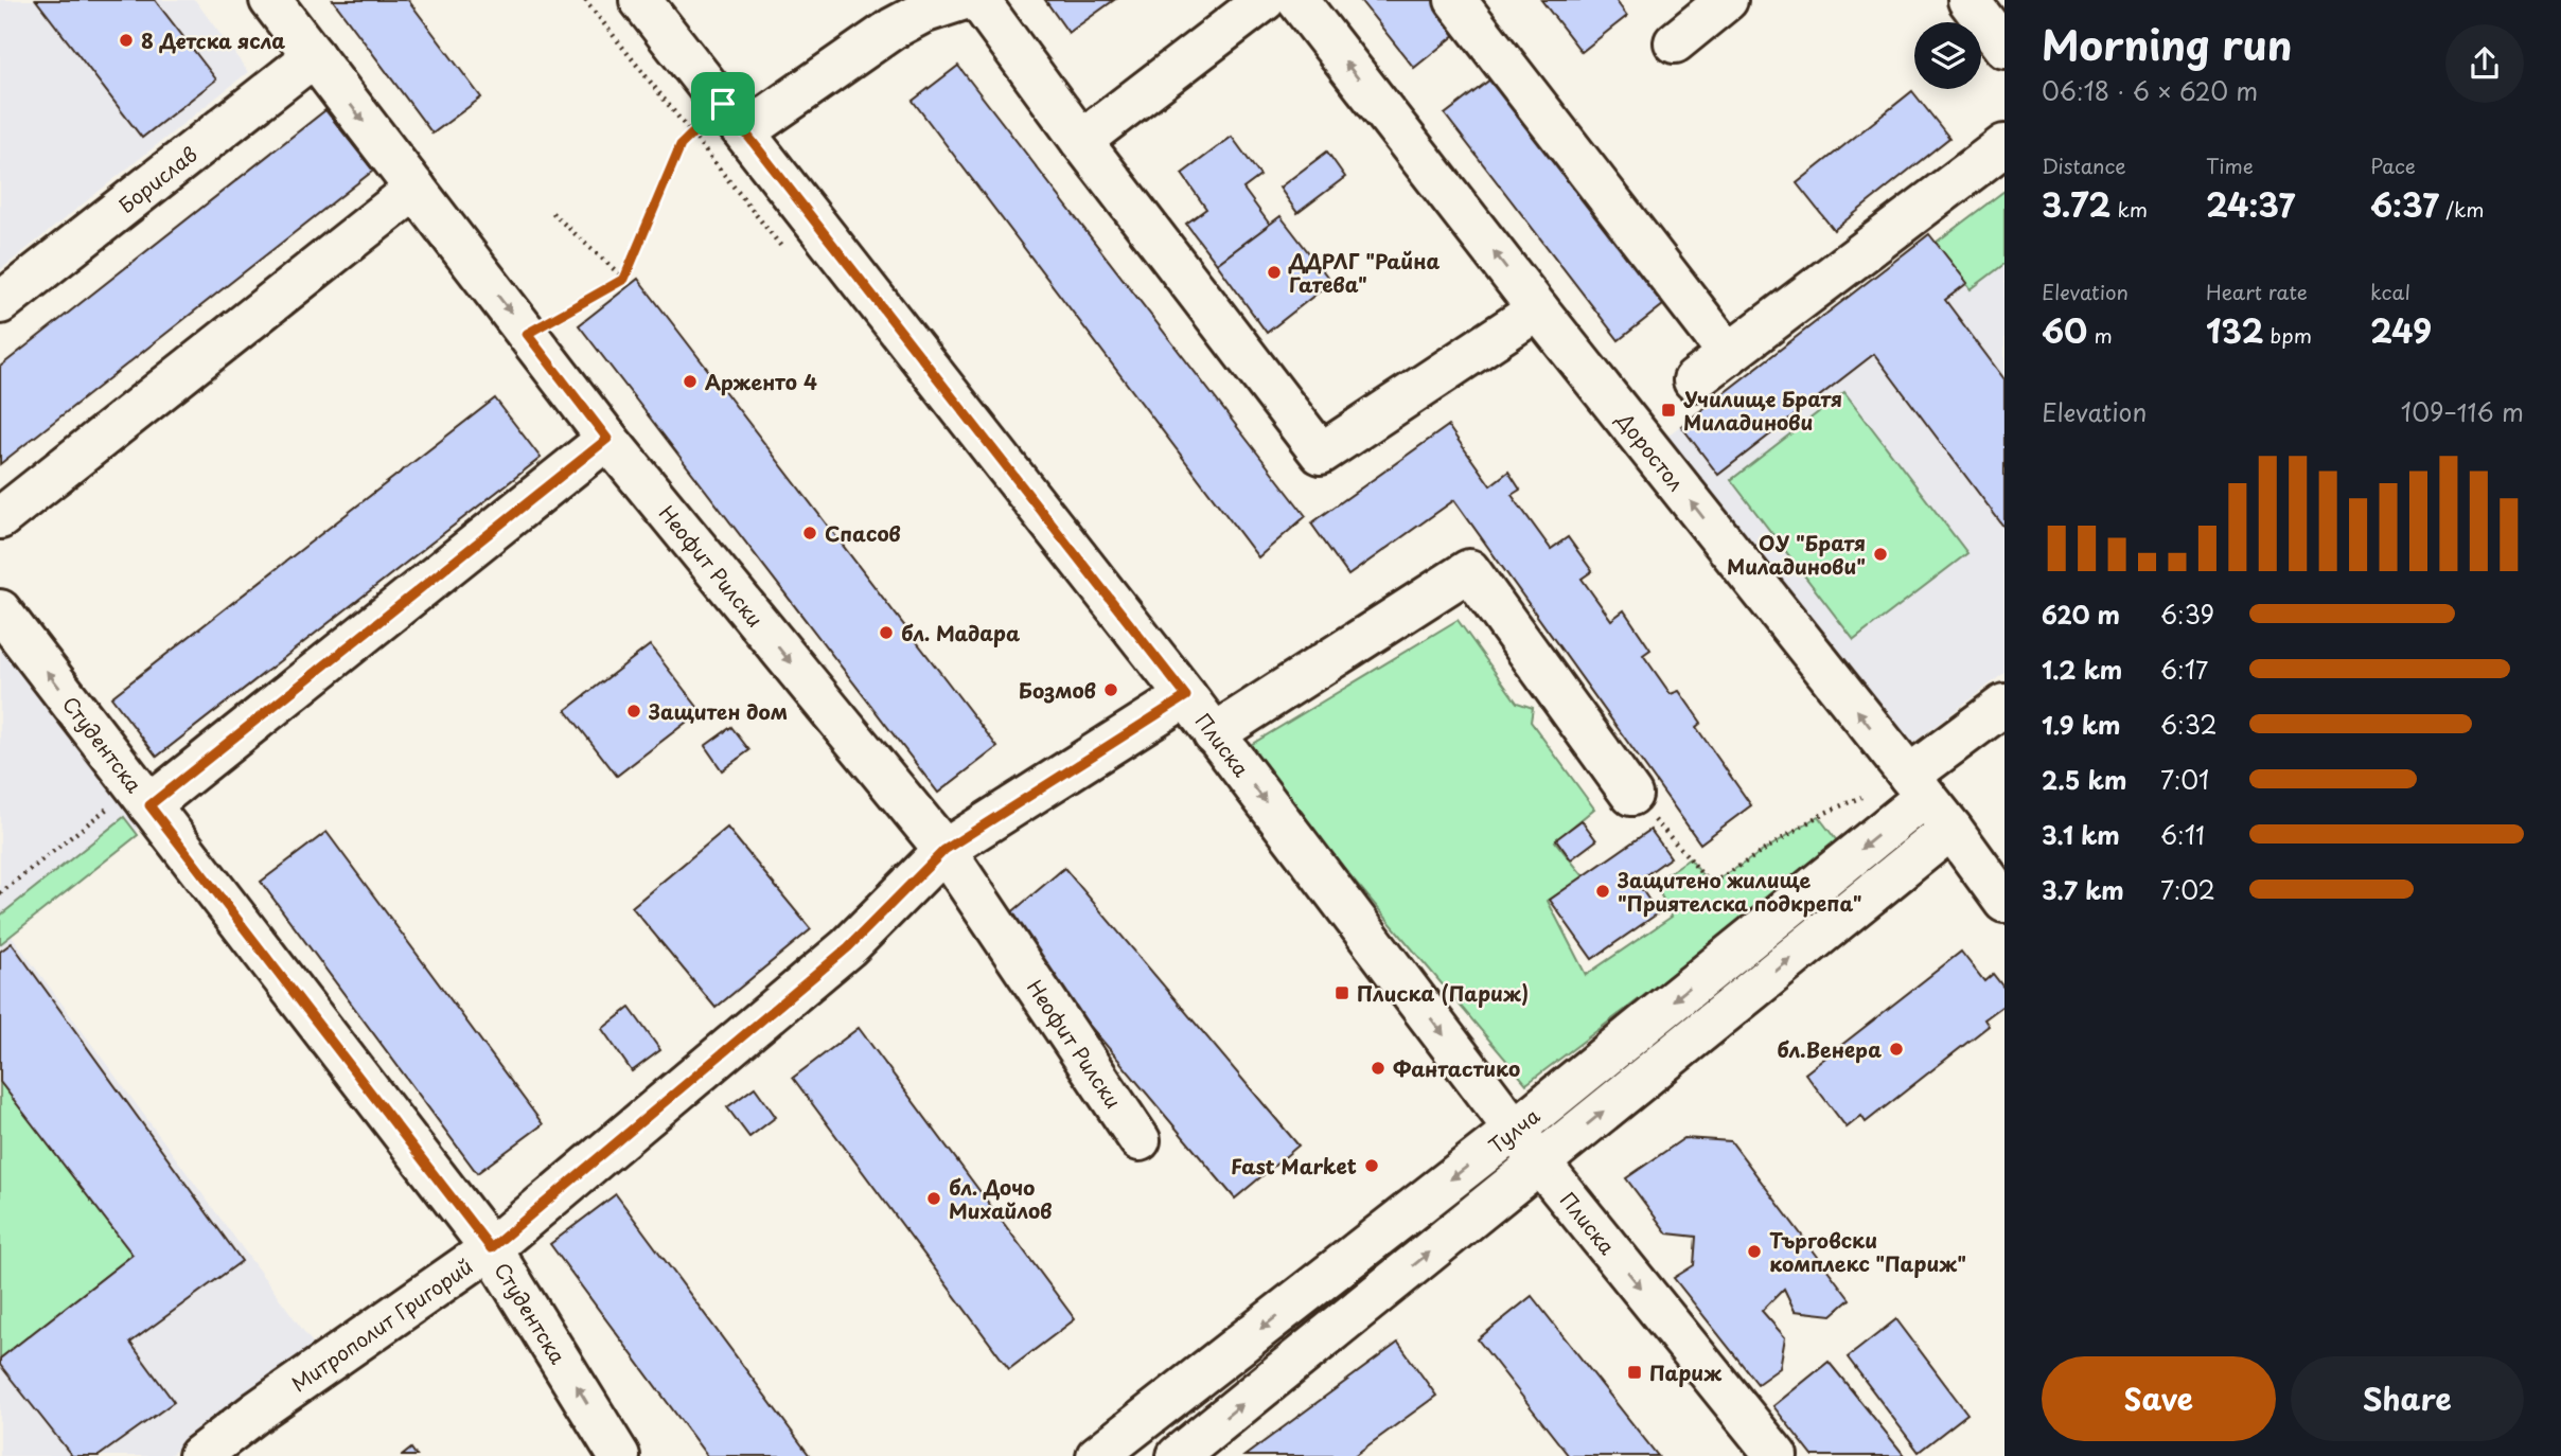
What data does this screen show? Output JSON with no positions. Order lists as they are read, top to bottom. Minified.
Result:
{"streets":{"street":["Борислав","Доростол","Неофит Рилски","Студентска","Плиска","Тулча","Митрополит Григорий"]},"crossings":[["Борислав","Неофит Рилски"],["Доростол","Тулча"],["Неофит Рилски","Митрополит Григорий"],["Студентска","Митрополит Григорий"],["Плиска","Тулча"],["Плиска","Митрополит Григорий"]],"one_way":["Неофит Рилски","Студентска","Плиска"],"places":{"other":["8 Детска ясла","ДДРЛГ \"Райна Гатева\"","Арженто 4","Спасов","ОУ \"Братя Миладинови\"","бл. Мадара","Бозмов","Защитен дом","Защитено жилище \"Приятелска подкрепа\"","бл.Венера","Фантастико","Fast Market","бл. Дочо Михайлов","Търговски комплекс \"Париж\""],"transit":["Училище Братя Миладинови","Плиска (Париж)","Париж"]},"page":{"heading":["Morning run","06:18 · 6 × 620 m"],"stats":[["Distance","3.72 km"],["Time","24:37"],["Pace","6:37 /km"],["Elevation","60 m"],["Heart rate","132 bpm"],["kcal","249"]],"chart":["Elevation","109–116 m"],"list":[{"name":"620 m","note":"6:39"},{"name":"1.2 km","note":"6:17"},{"name":"1.9 km","note":"6:32"},{"name":"2.5 km","note":"7:01"},{"name":"3.1 km","note":"6:11"},{"name":"3.7 km","note":"7:02"}],"buttons":["Save","Share"]}}
